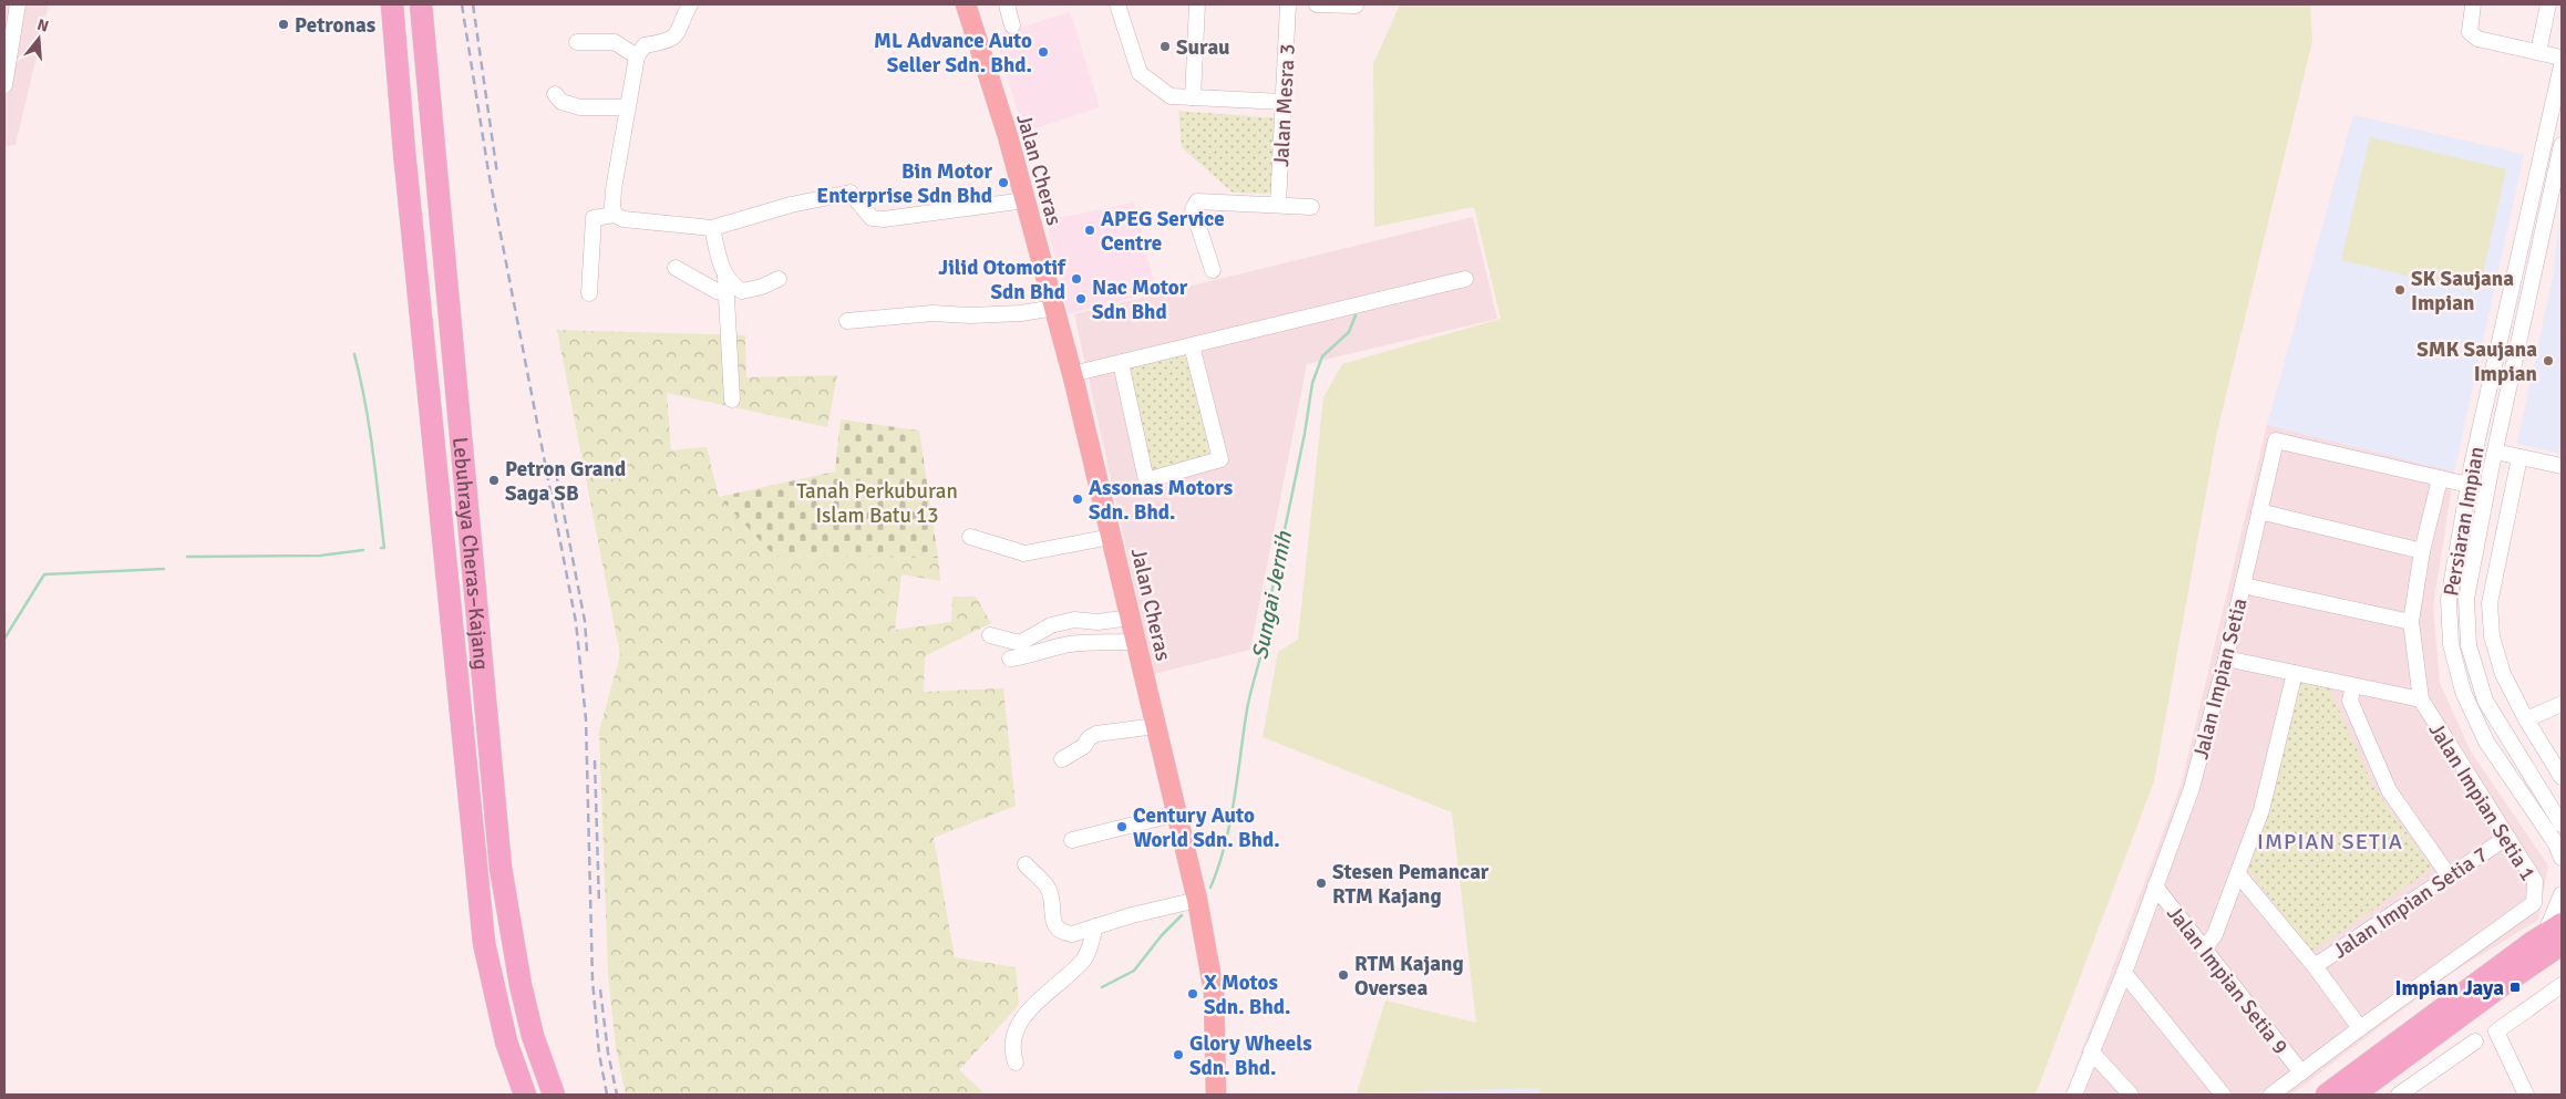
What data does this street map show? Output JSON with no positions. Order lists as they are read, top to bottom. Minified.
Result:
{"streets":{"highway":["Lebuhraya Cheras–Kajang"],"main road":["Jalan Cheras"],"street":["Jalan Mesra 3","Persiaran Impian","Jalan Impian Setia","Jalan Impian Setia 1","Jalan Impian Setia 7","Jalan Impian Setia 9"]},"crossings":[["Persiaran Impian","Jalan Impian Setia"],["Jalan Impian Setia","Jalan Impian Setia 1"],["Jalan Impian Setia","Jalan Impian Setia 9"],["Jalan Impian Setia 1","Jalan Impian Setia 7"],["Jalan Impian Setia 1","Jalan Impian Setia 9"]],"districts":["IMPIAN SETIA"],"water":["Sungai Jernih"],"parks":["Tanah Perkuburan Islam Batu 13"],"places":{"other":["Petronas","Surau","ML Advance Auto Seller Sdn. Bhd.","Bin Motor Enterprise Sdn Bhd","APEG Service Centre","Jilid Otomotif Sdn Bhd","SK Saujana Impian","Nac Motor Sdn Bhd","SMK Saujana Impian","Petron Grand Saga SB","Assonas Motors Sdn. Bhd.","Century Auto World Sdn. Bhd.","Stesen Pemancar RTM Kajang","RTM Kajang Oversea","X Motos Sdn. Bhd.","Glory Wheels Sdn. Bhd."],"transit":["Impian Jaya"]},"north":"top"}
